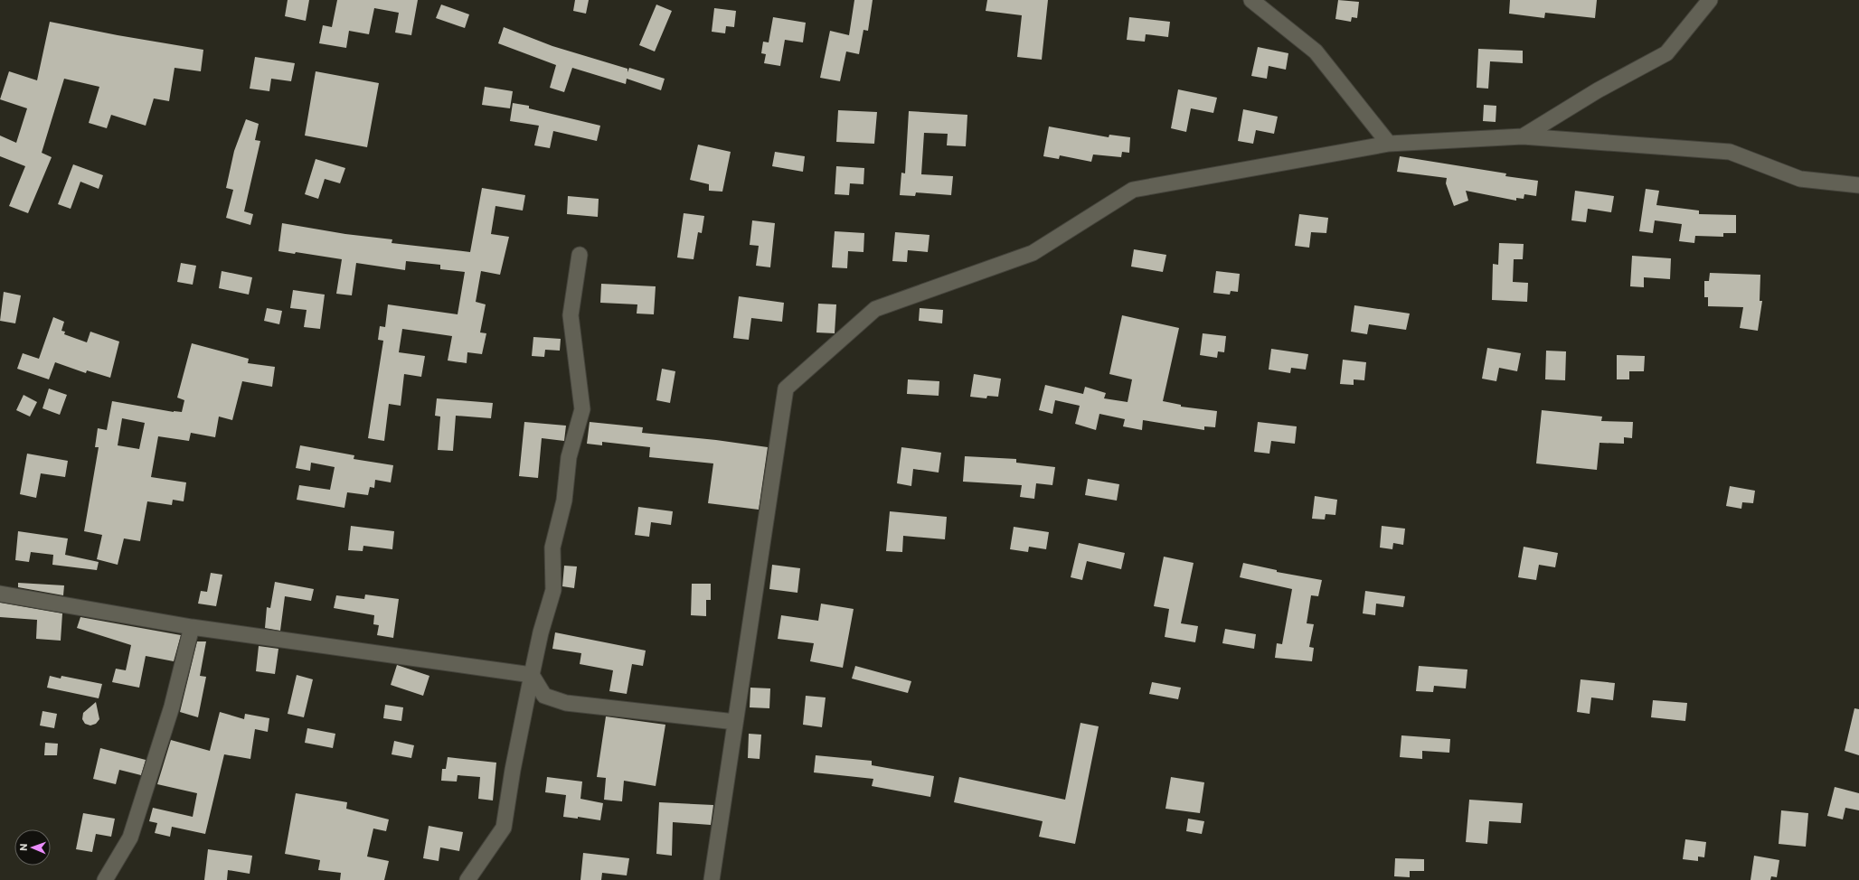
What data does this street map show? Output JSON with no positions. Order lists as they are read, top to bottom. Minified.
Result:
{"north":"left"}
